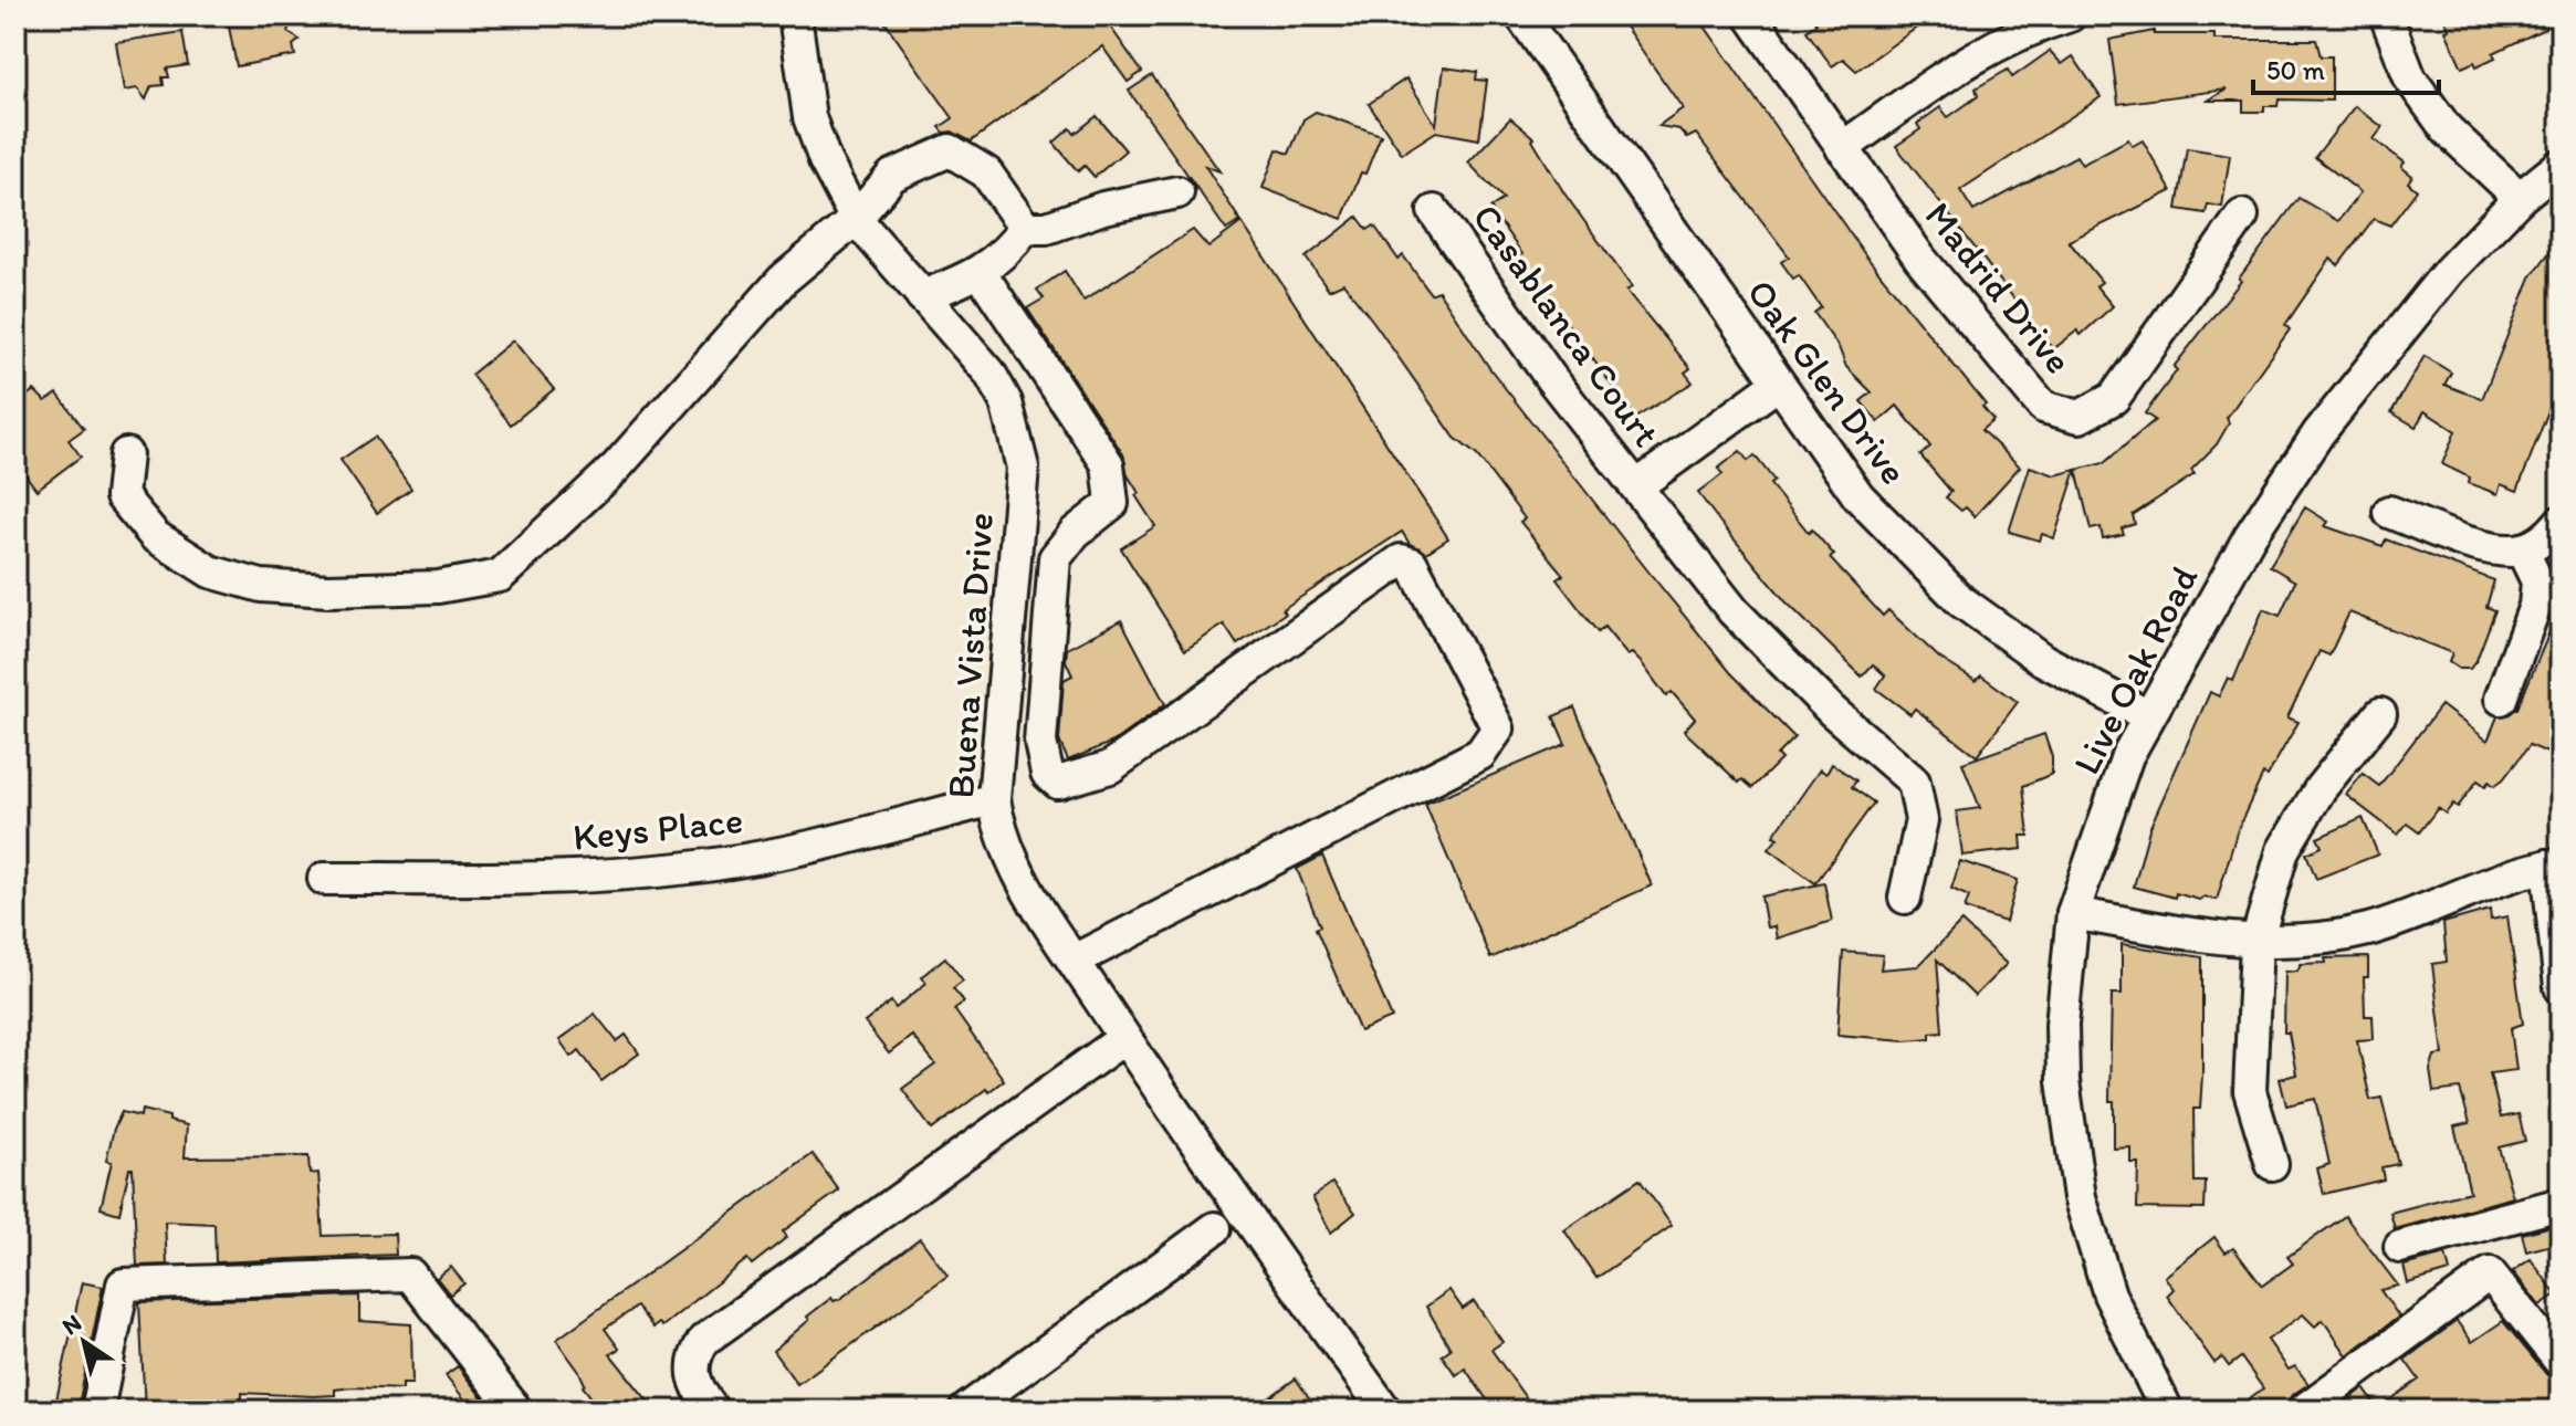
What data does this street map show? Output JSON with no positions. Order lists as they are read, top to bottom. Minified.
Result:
{"streets":{"street":["Madrid Drive","Casablanca Court","Oak Glen Drive","Buena Vista Drive","Live Oak Road","Keys Place"]},"crossings":[["Casablanca Court","Oak Glen Drive"],["Oak Glen Drive","Live Oak Road"],["Buena Vista Drive","Keys Place"]],"scale_bar":"50 m","north":"top left"}
